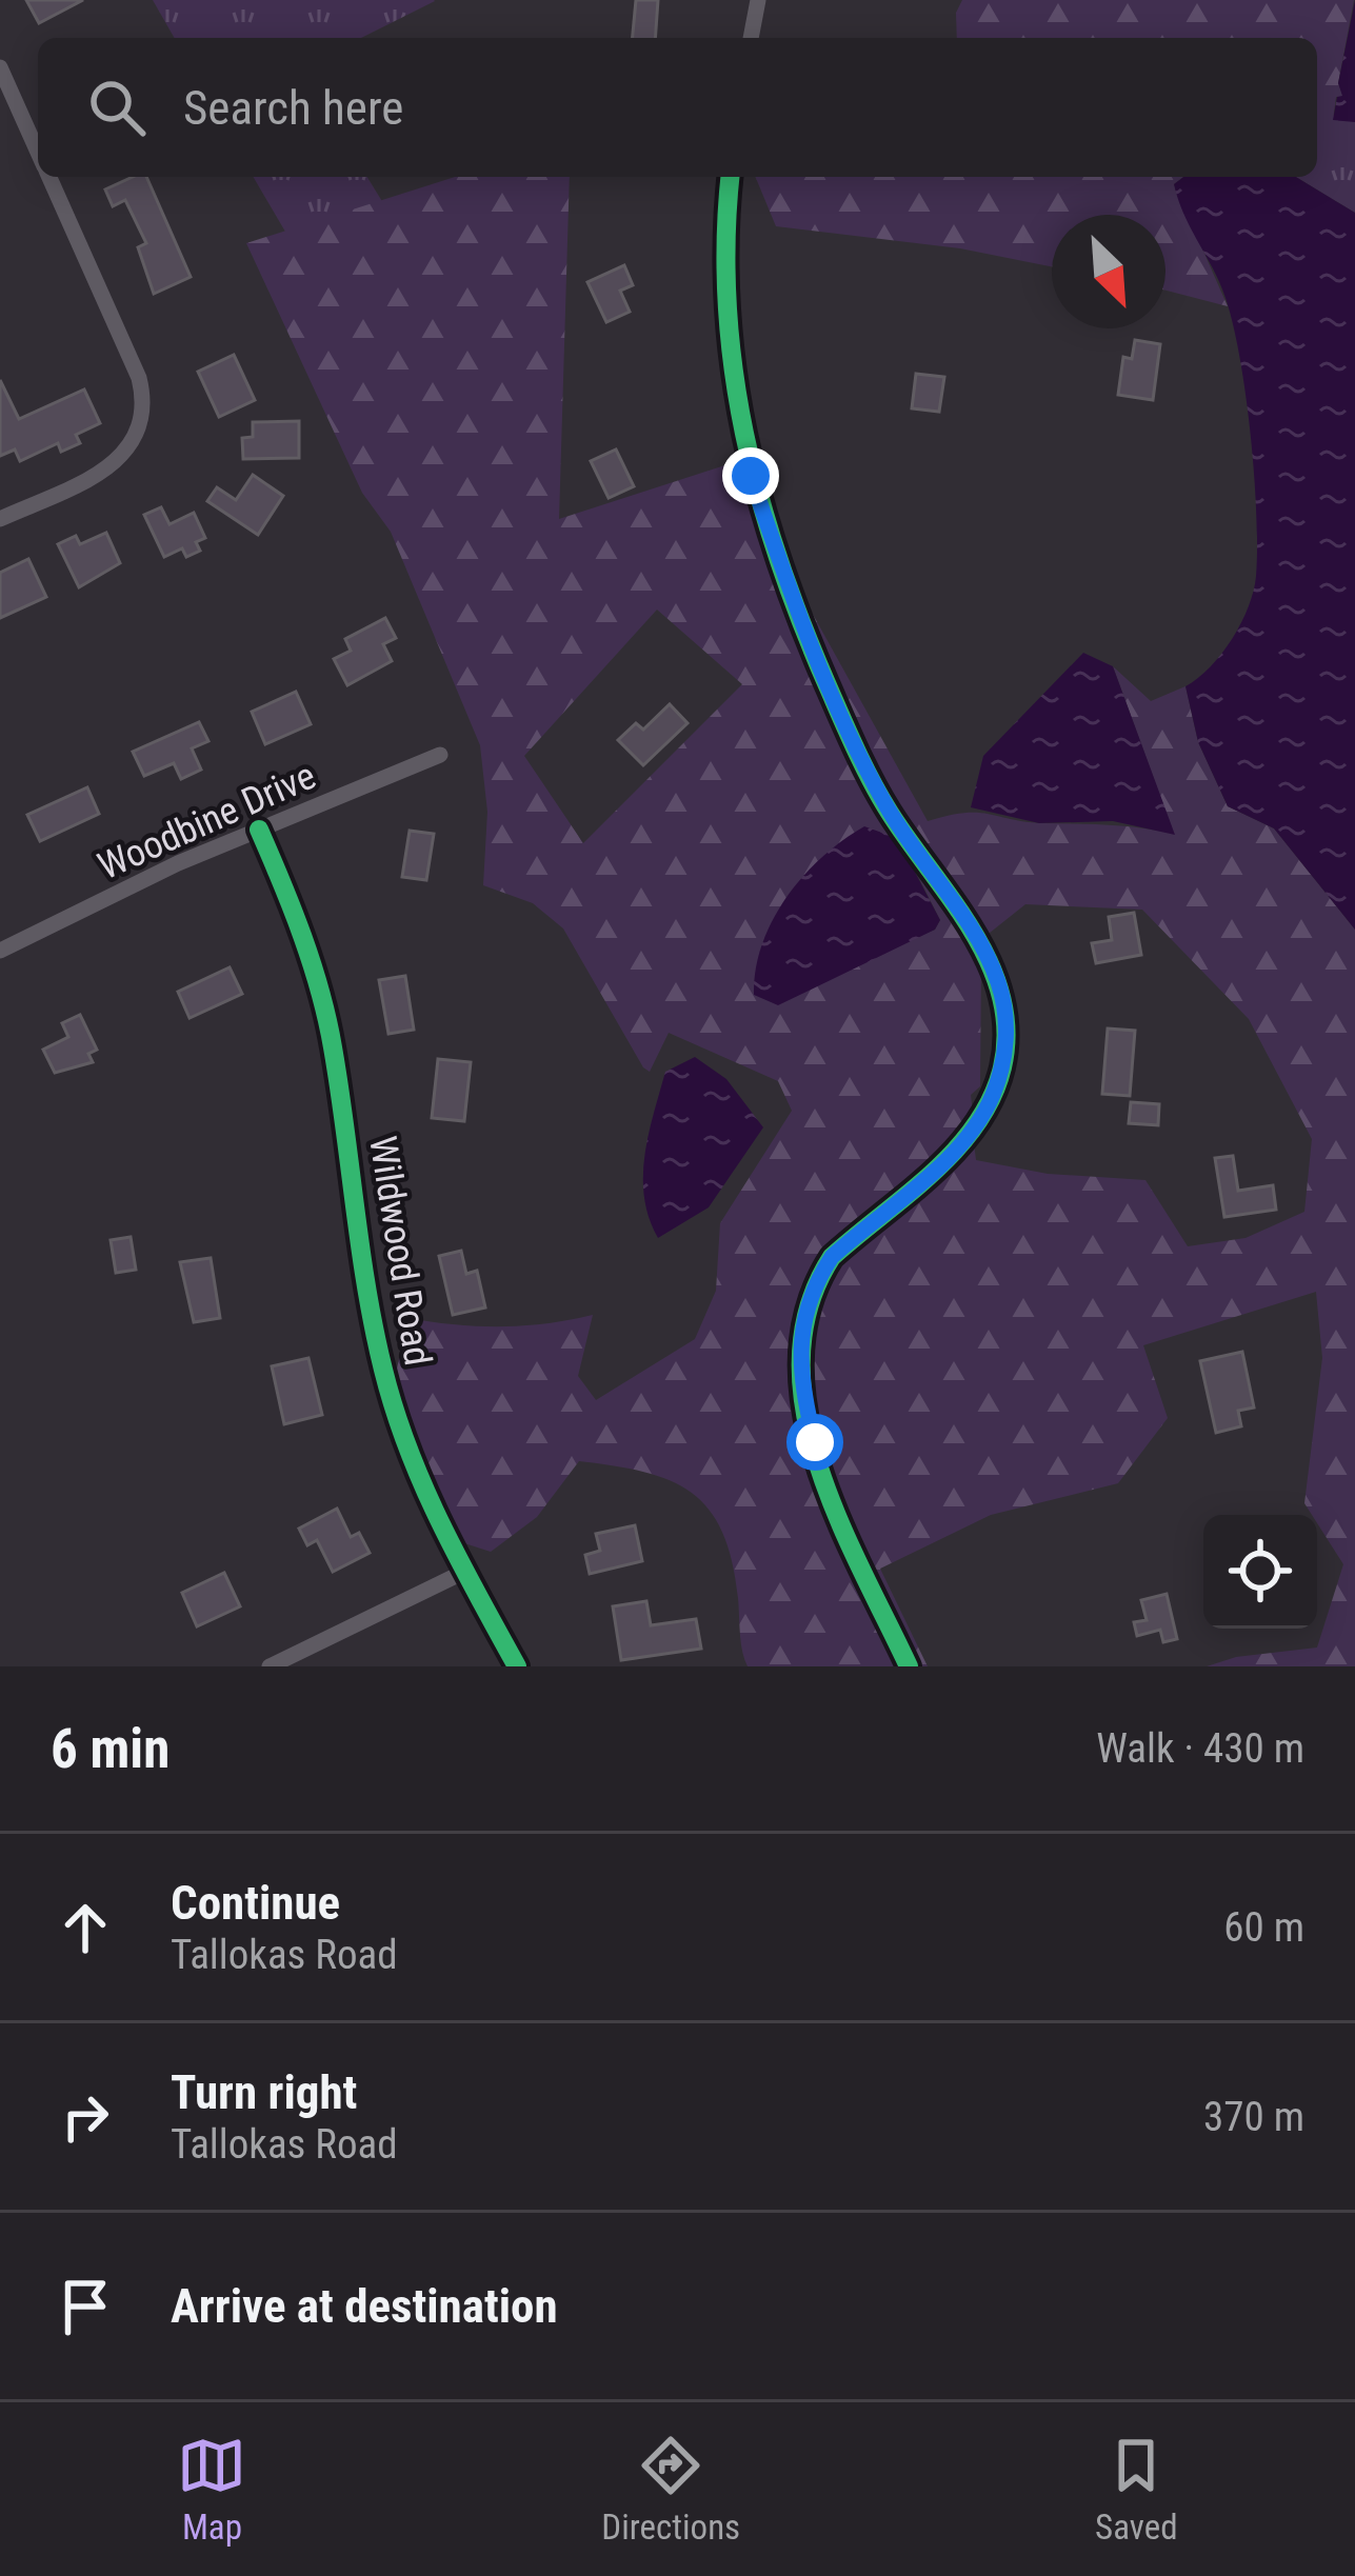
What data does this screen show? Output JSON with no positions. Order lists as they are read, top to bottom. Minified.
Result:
{"streets":{"street":["Woodbine Drive","Wildwood Road"]},"crossings":[["Woodbine Drive","Wildwood Road"]],"north":"bottom right","page":{"search":"Search here","heading":["6 min","Walk · 430 m"],"list":[["Continue","Tallokas Road","60 m"],["Turn right","Tallokas Road","370 m"],"Arrive at destination"],"nav":["Map","Directions","Saved"]}}
